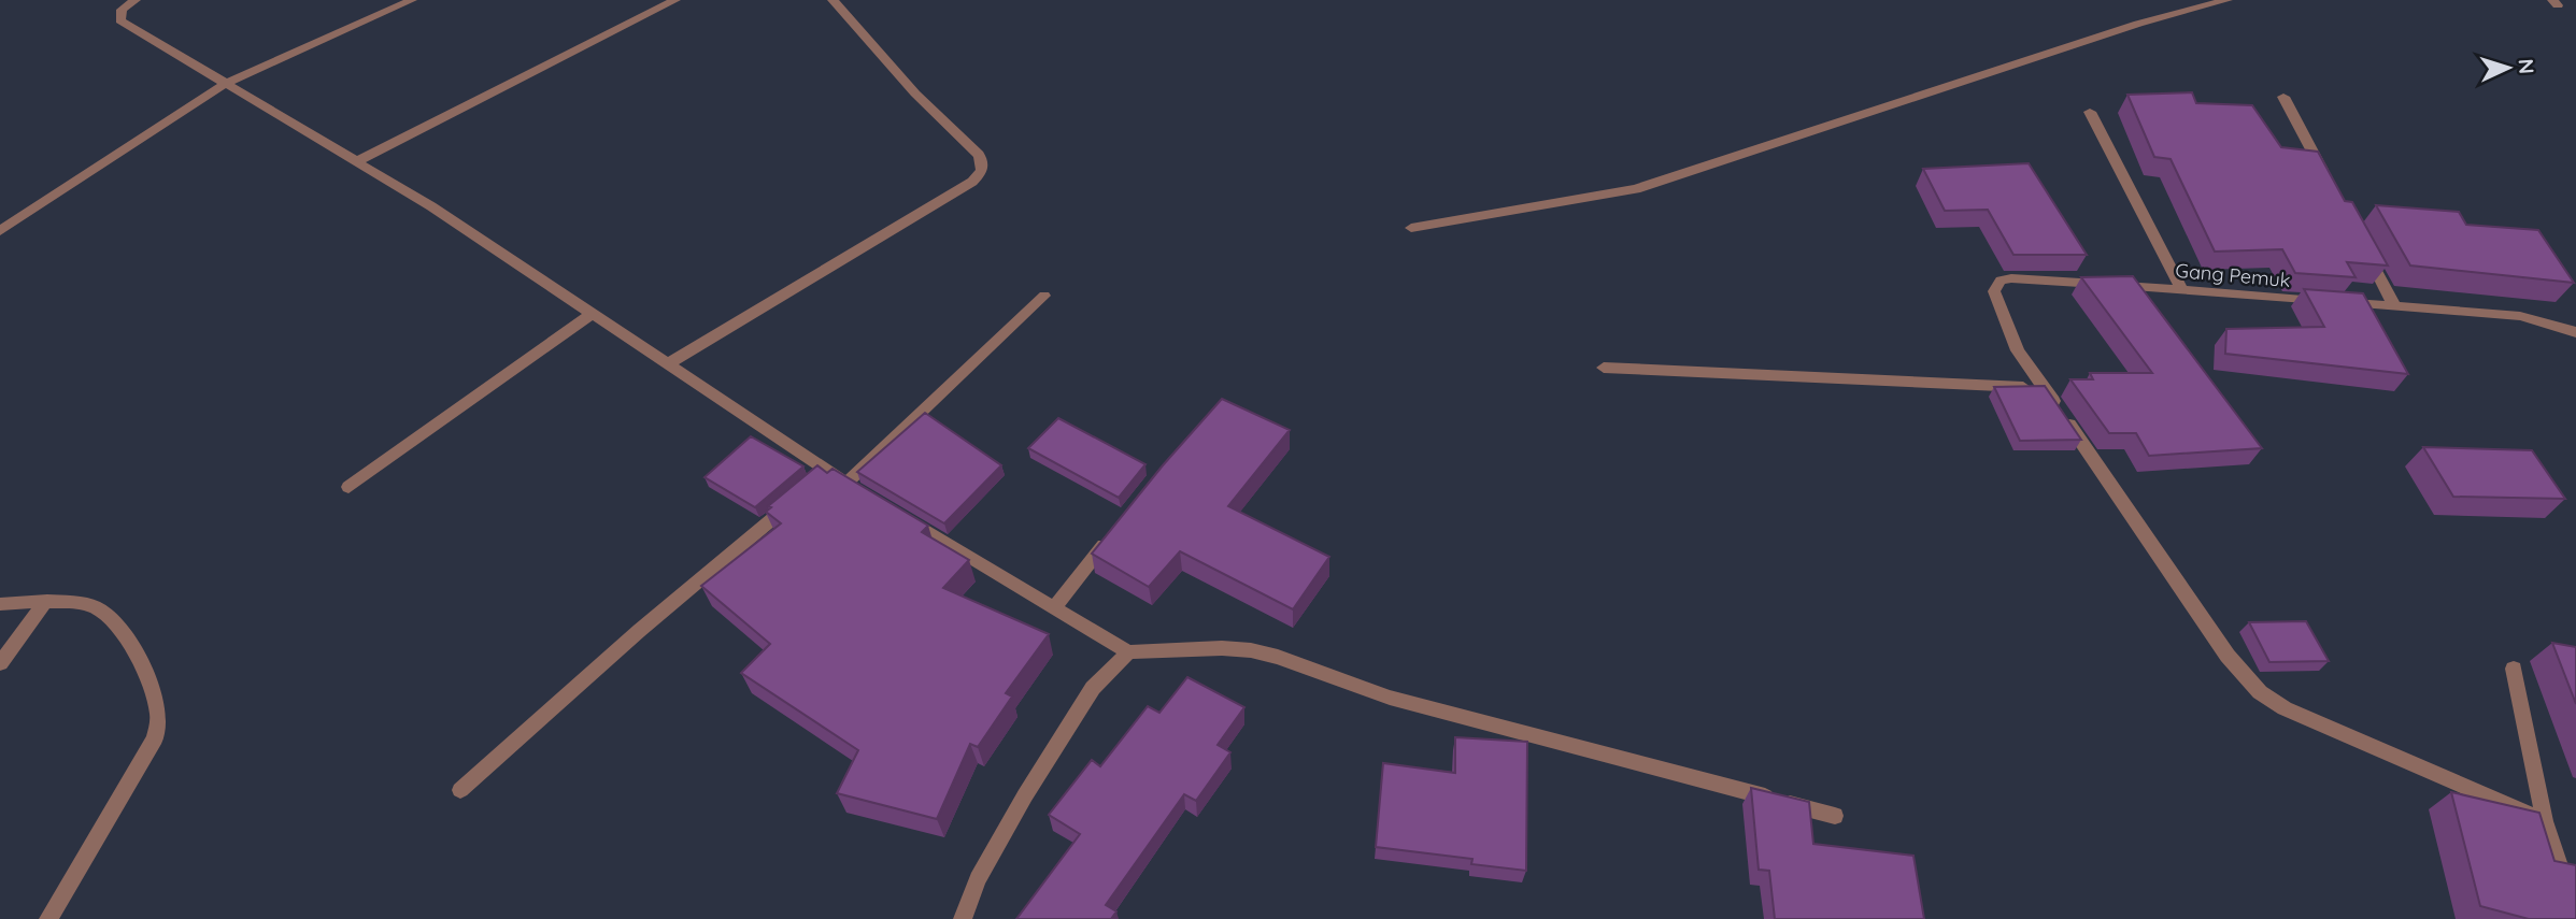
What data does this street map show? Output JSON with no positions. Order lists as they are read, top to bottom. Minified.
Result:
{"streets":{"street":["Gang Pemuk"]},"north":"right"}
